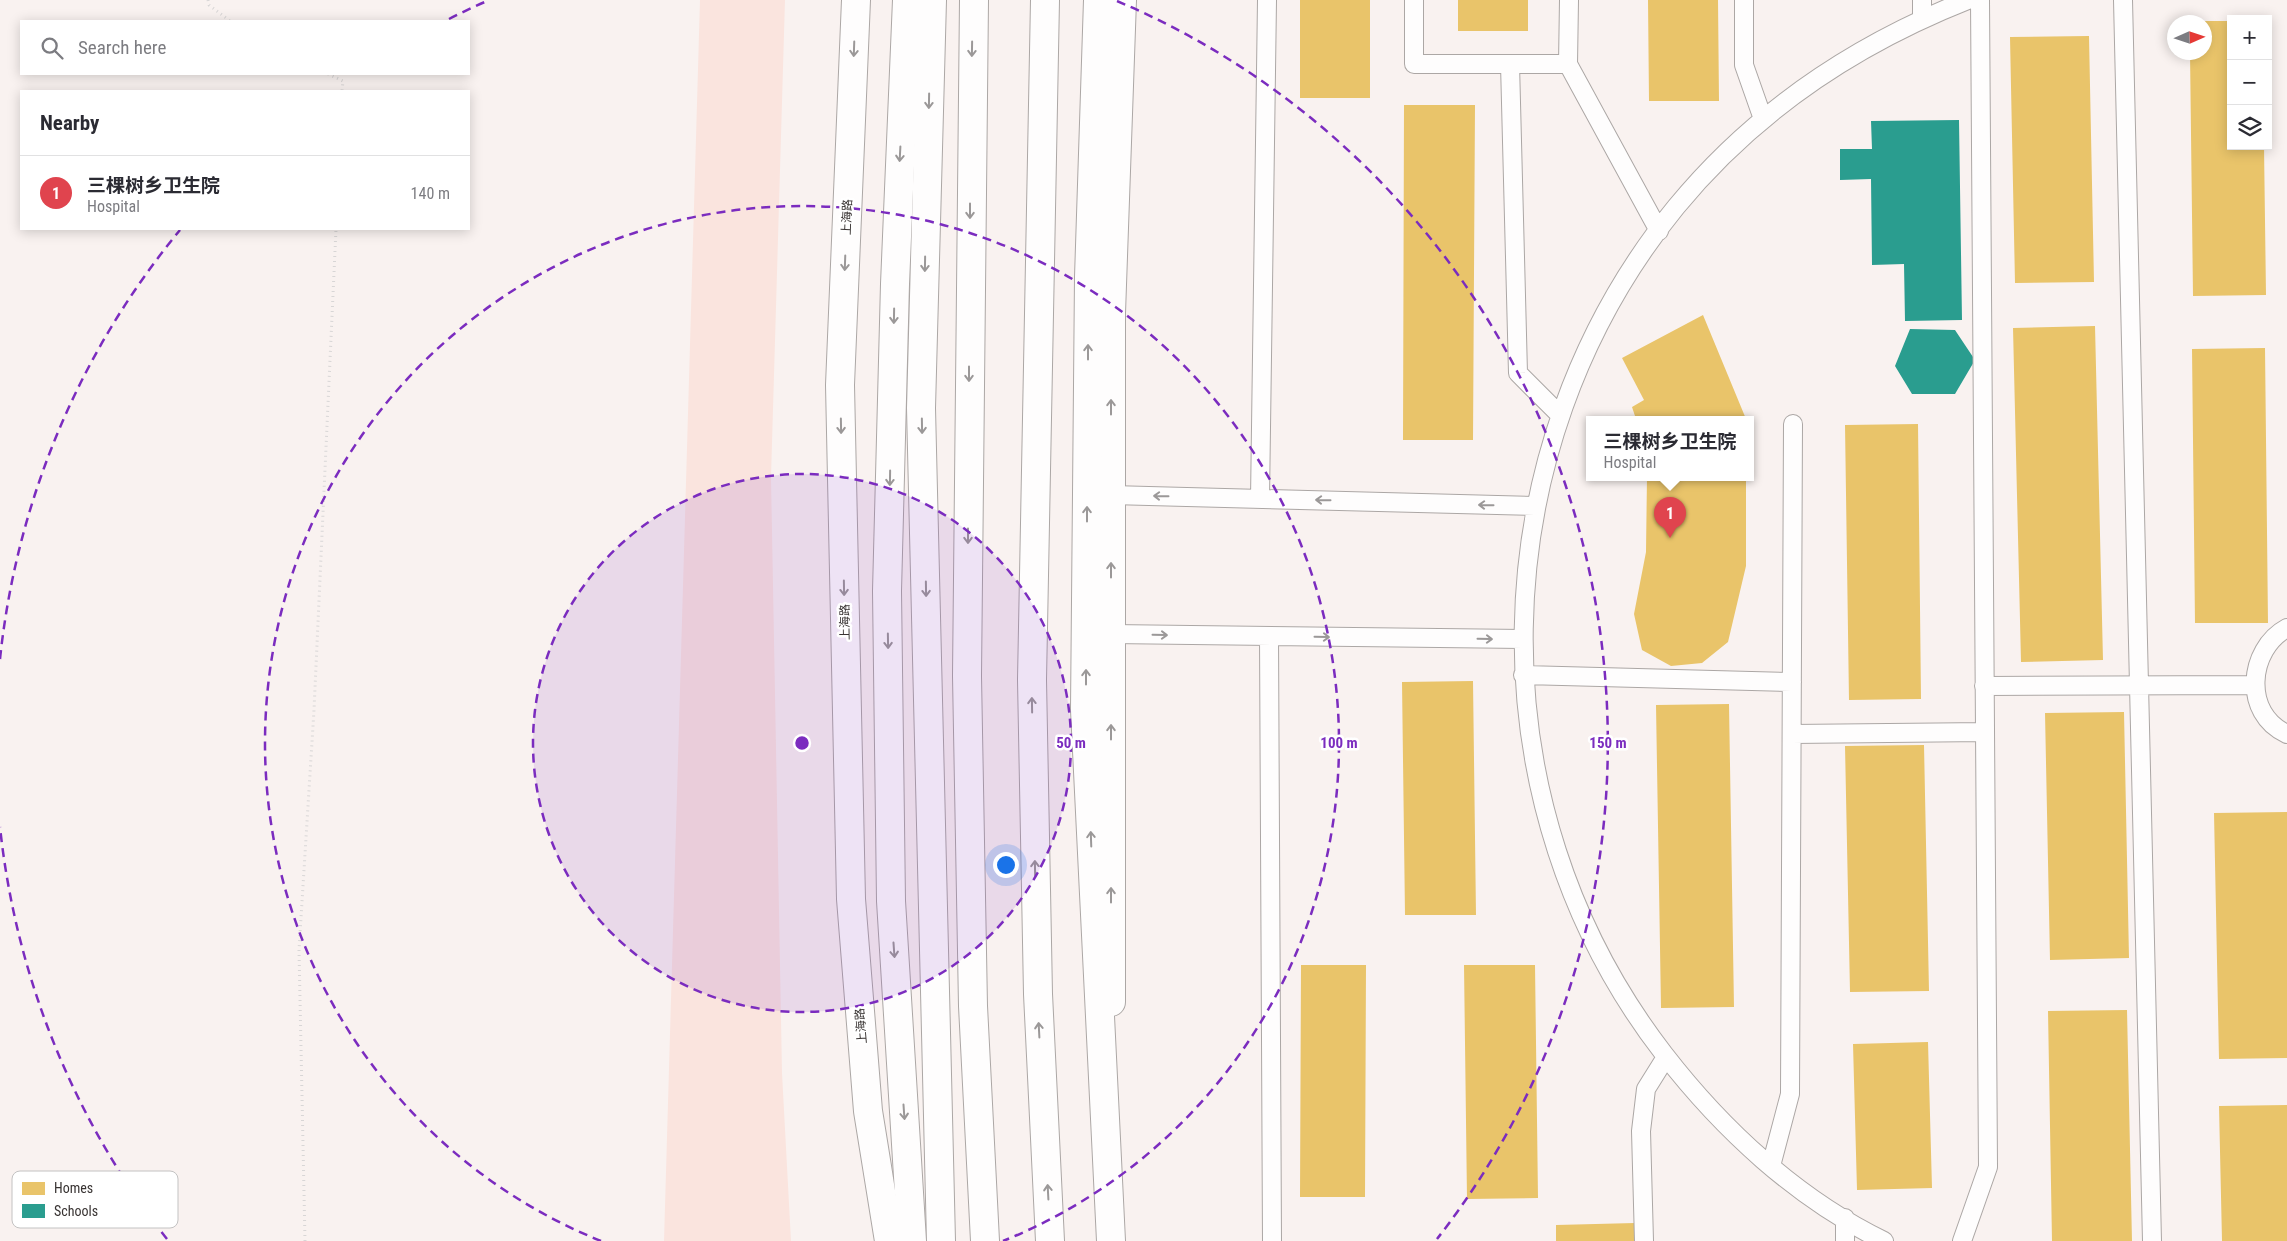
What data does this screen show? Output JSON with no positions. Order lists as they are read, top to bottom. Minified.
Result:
{"streets":{"main road":["上海路"]},"legend":["Homes","Schools"],"north":"right","page":{"map_buttons":["+","−"],"search":"Search here","heading":"Nearby","list":[{"mark":"1","name":"三棵树乡卫生院","note":"Hospital","value":"140 m"}],"popup":["三棵树乡卫生院","Hospital"],"pins":"1"},"rings":["50 m","100 m","150 m"]}
